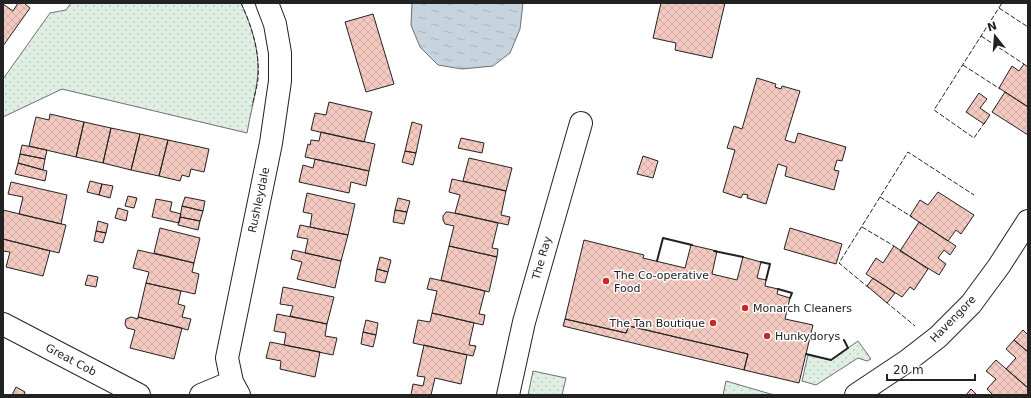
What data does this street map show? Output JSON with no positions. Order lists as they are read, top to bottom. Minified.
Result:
{"streets":{"street":["Rushleydale","The Ray","Havengore","Great Cob"]},"places":["The Co-operative Food","Monarch Cleaners","The Tan Boutique","Hunkydorys"],"scale_bar":"20 m","north":"top"}
